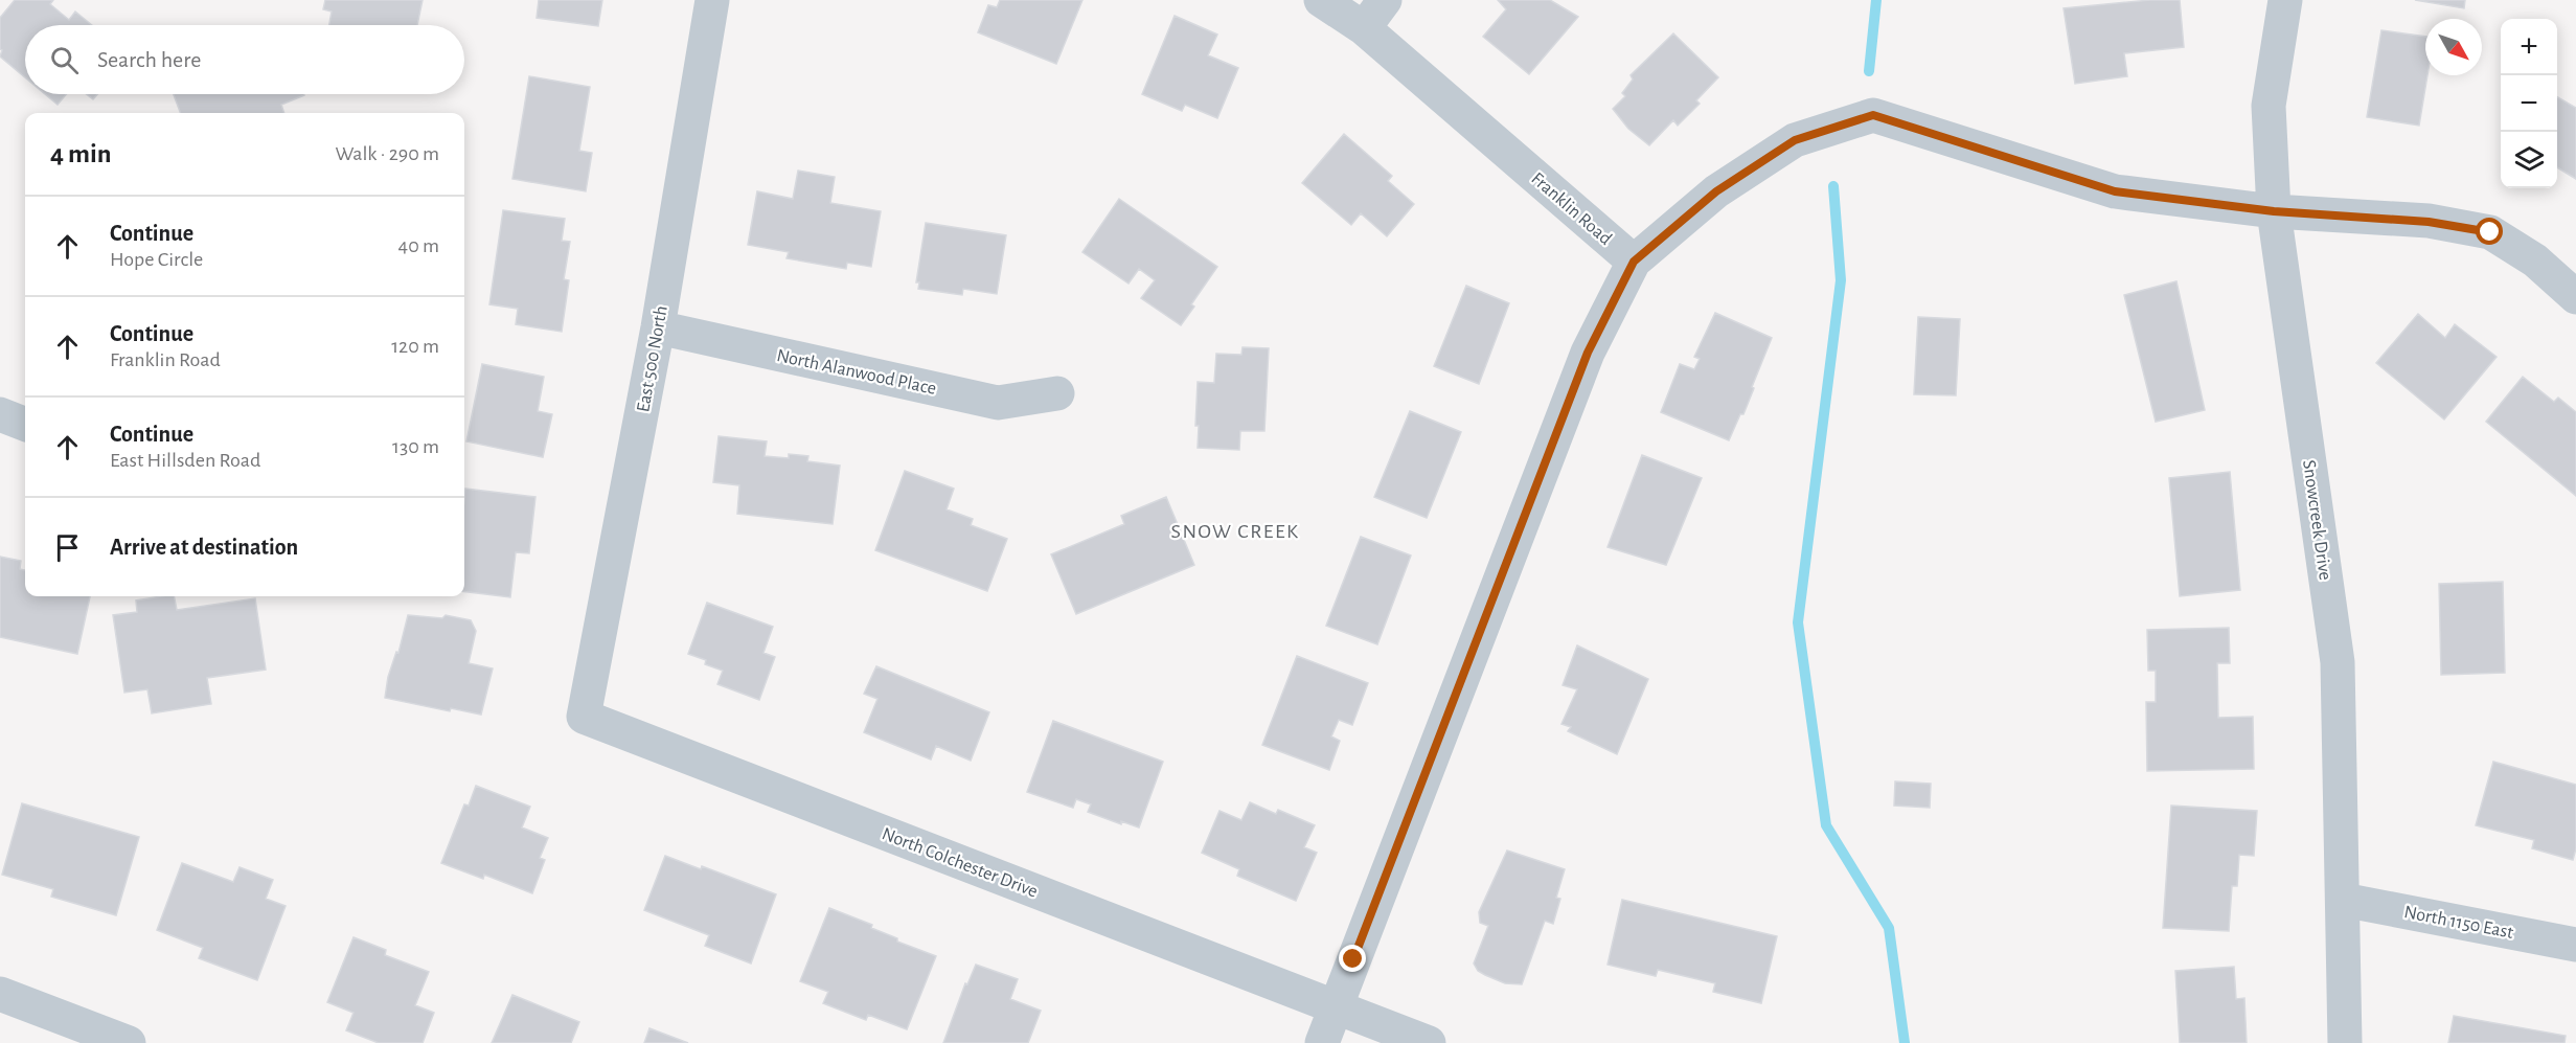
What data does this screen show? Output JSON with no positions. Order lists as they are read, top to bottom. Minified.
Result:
{"streets":{"street":["Franklin Road","East 500 North","North Alanwood Place","Snowcreek Drive","North Colchester Drive","North 1150 East"]},"crossings":[["East 500 North","North Alanwood Place"],["East 500 North","North Colchester Drive"],["Snowcreek Drive","North 1150 East"]],"districts":["SNOW CREEK"],"north":"bottom right","page":{"map_buttons":["+","−"],"search":"Search here","heading":["4 min","Walk · 290 m"],"list":[["Continue","Hope Circle","40 m"],["Continue","Franklin Road","120 m"],["Continue","East Hillsden Road","130 m"],"Arrive at destination"]}}
